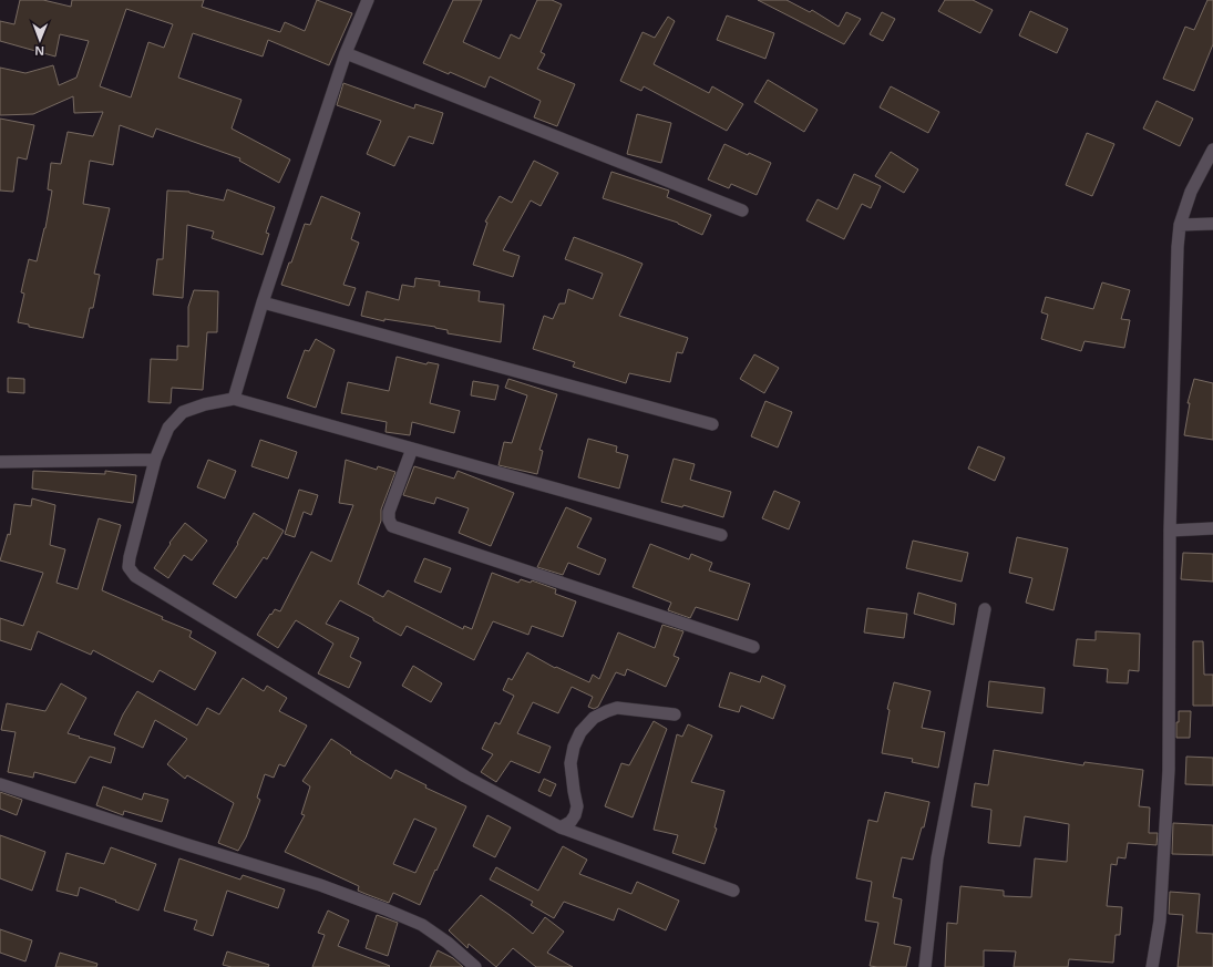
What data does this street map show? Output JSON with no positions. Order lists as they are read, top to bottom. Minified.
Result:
{"north":"bottom"}
